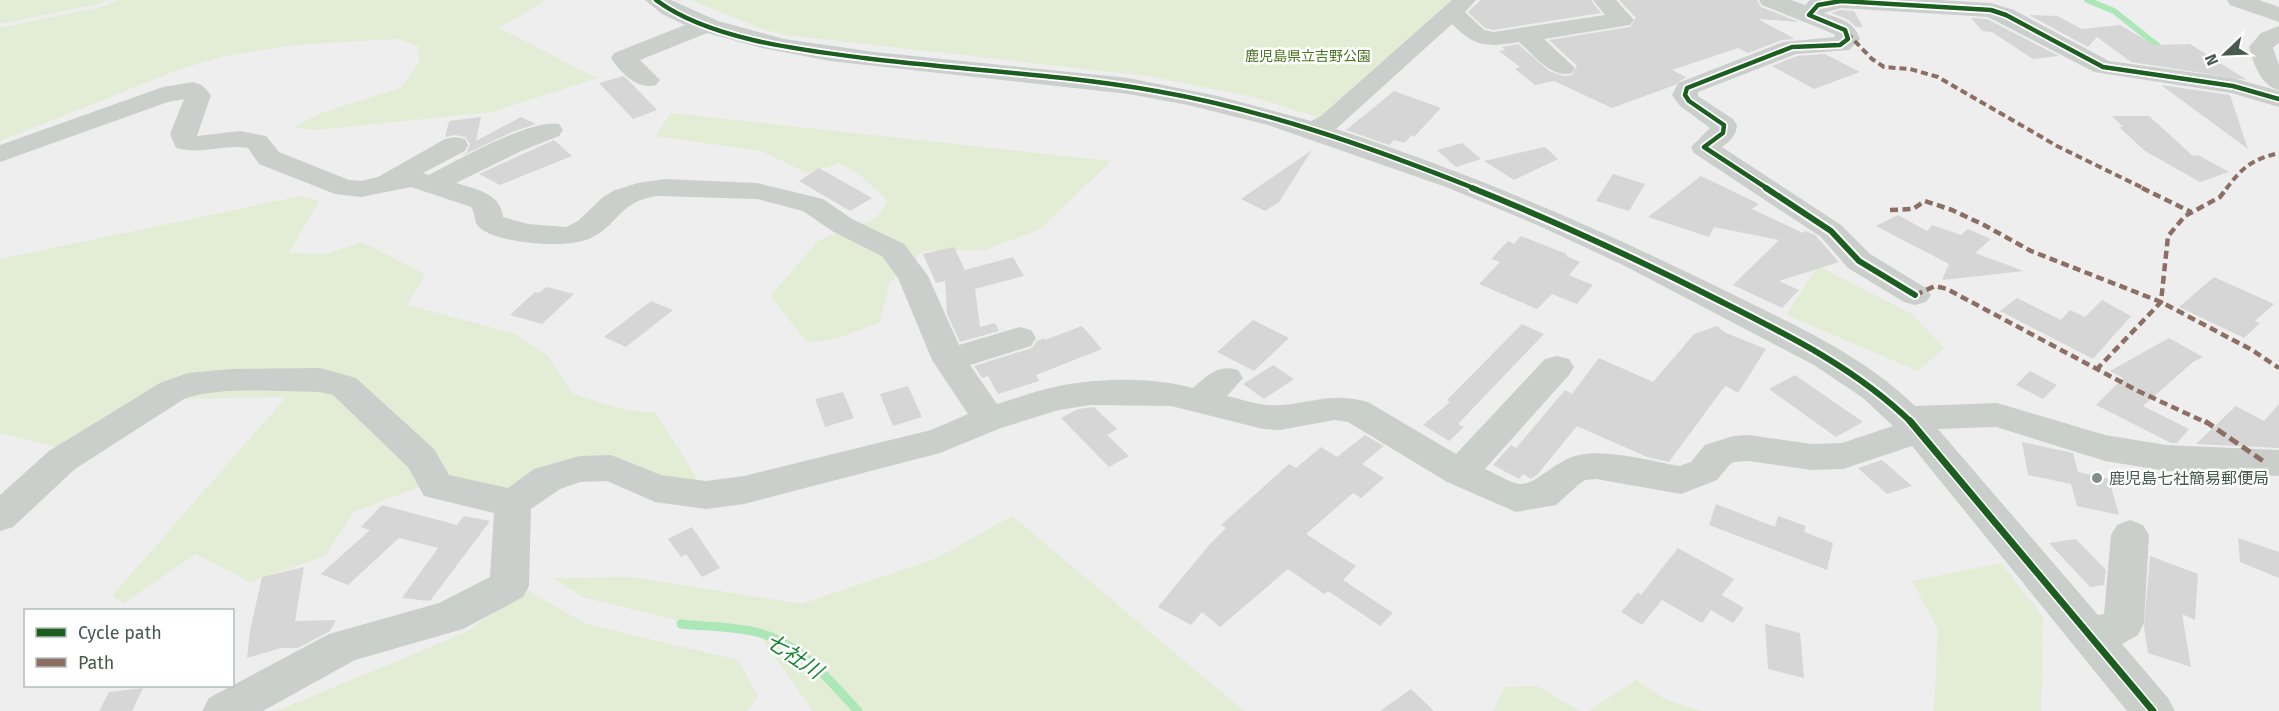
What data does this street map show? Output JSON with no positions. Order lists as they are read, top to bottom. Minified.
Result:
{"water":["七社川"],"parks":["鹿児島県立吉野公園"],"places":["鹿児島七社簡易郵便局"],"legend":["Cycle path","Path"],"north":"bottom left"}
